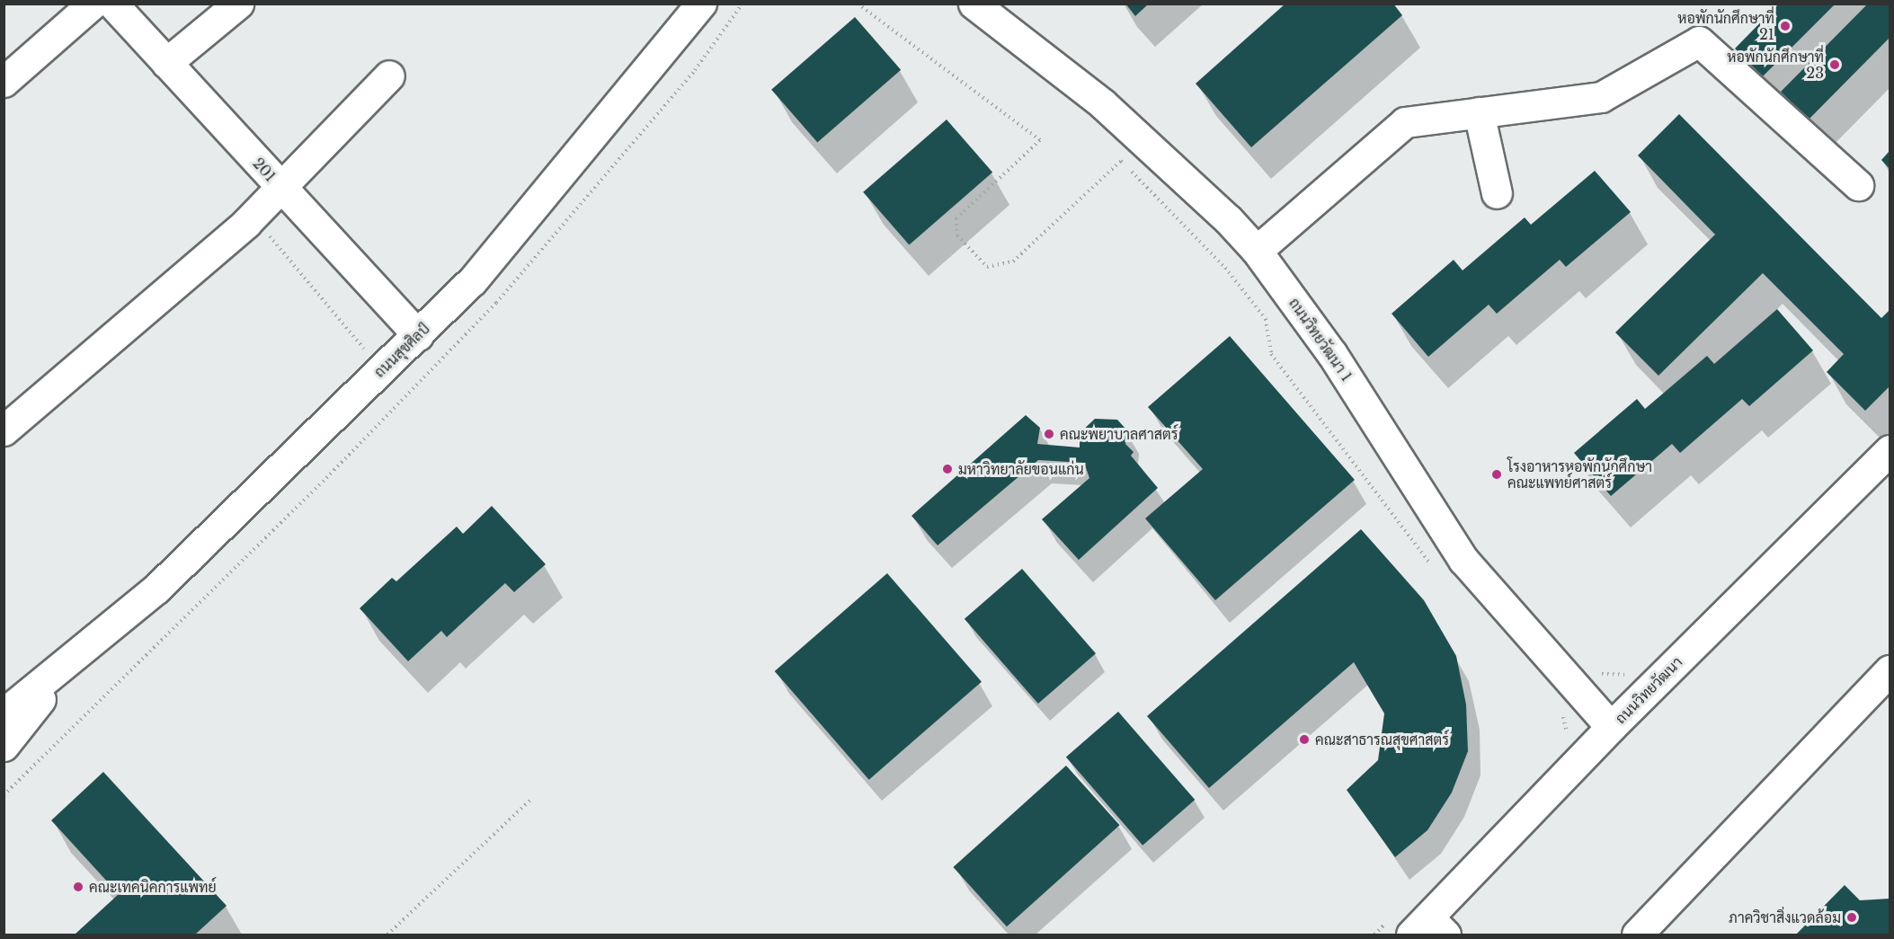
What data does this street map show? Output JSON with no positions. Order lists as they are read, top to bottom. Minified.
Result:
{"streets":{"street":["201","ถนนวิทยวัฒนา 1","ถนนสุขศิลป์","ถนนวิทยวัฒนา"]},"crossings":[["201","ถนนสุขศิลป์"],["ถนนวิทยวัฒนา 1","ถนนวิทยวัฒนา"]],"places":["หอพักนักศึกษาที่ 21","หอพักนักศึกษาที่ 23","คณะพยาบาลศาสตร์","มหาวิทยาลัยขอนแก่น","โรงอาหารหอพักนักศึกษา คณะแพทย์ศาสตร์","คณะสาธารณสุขศาสตร์","คณะเทคนิคการแพทย์","ภาควิชาสิ่งแวดล้อม"]}
